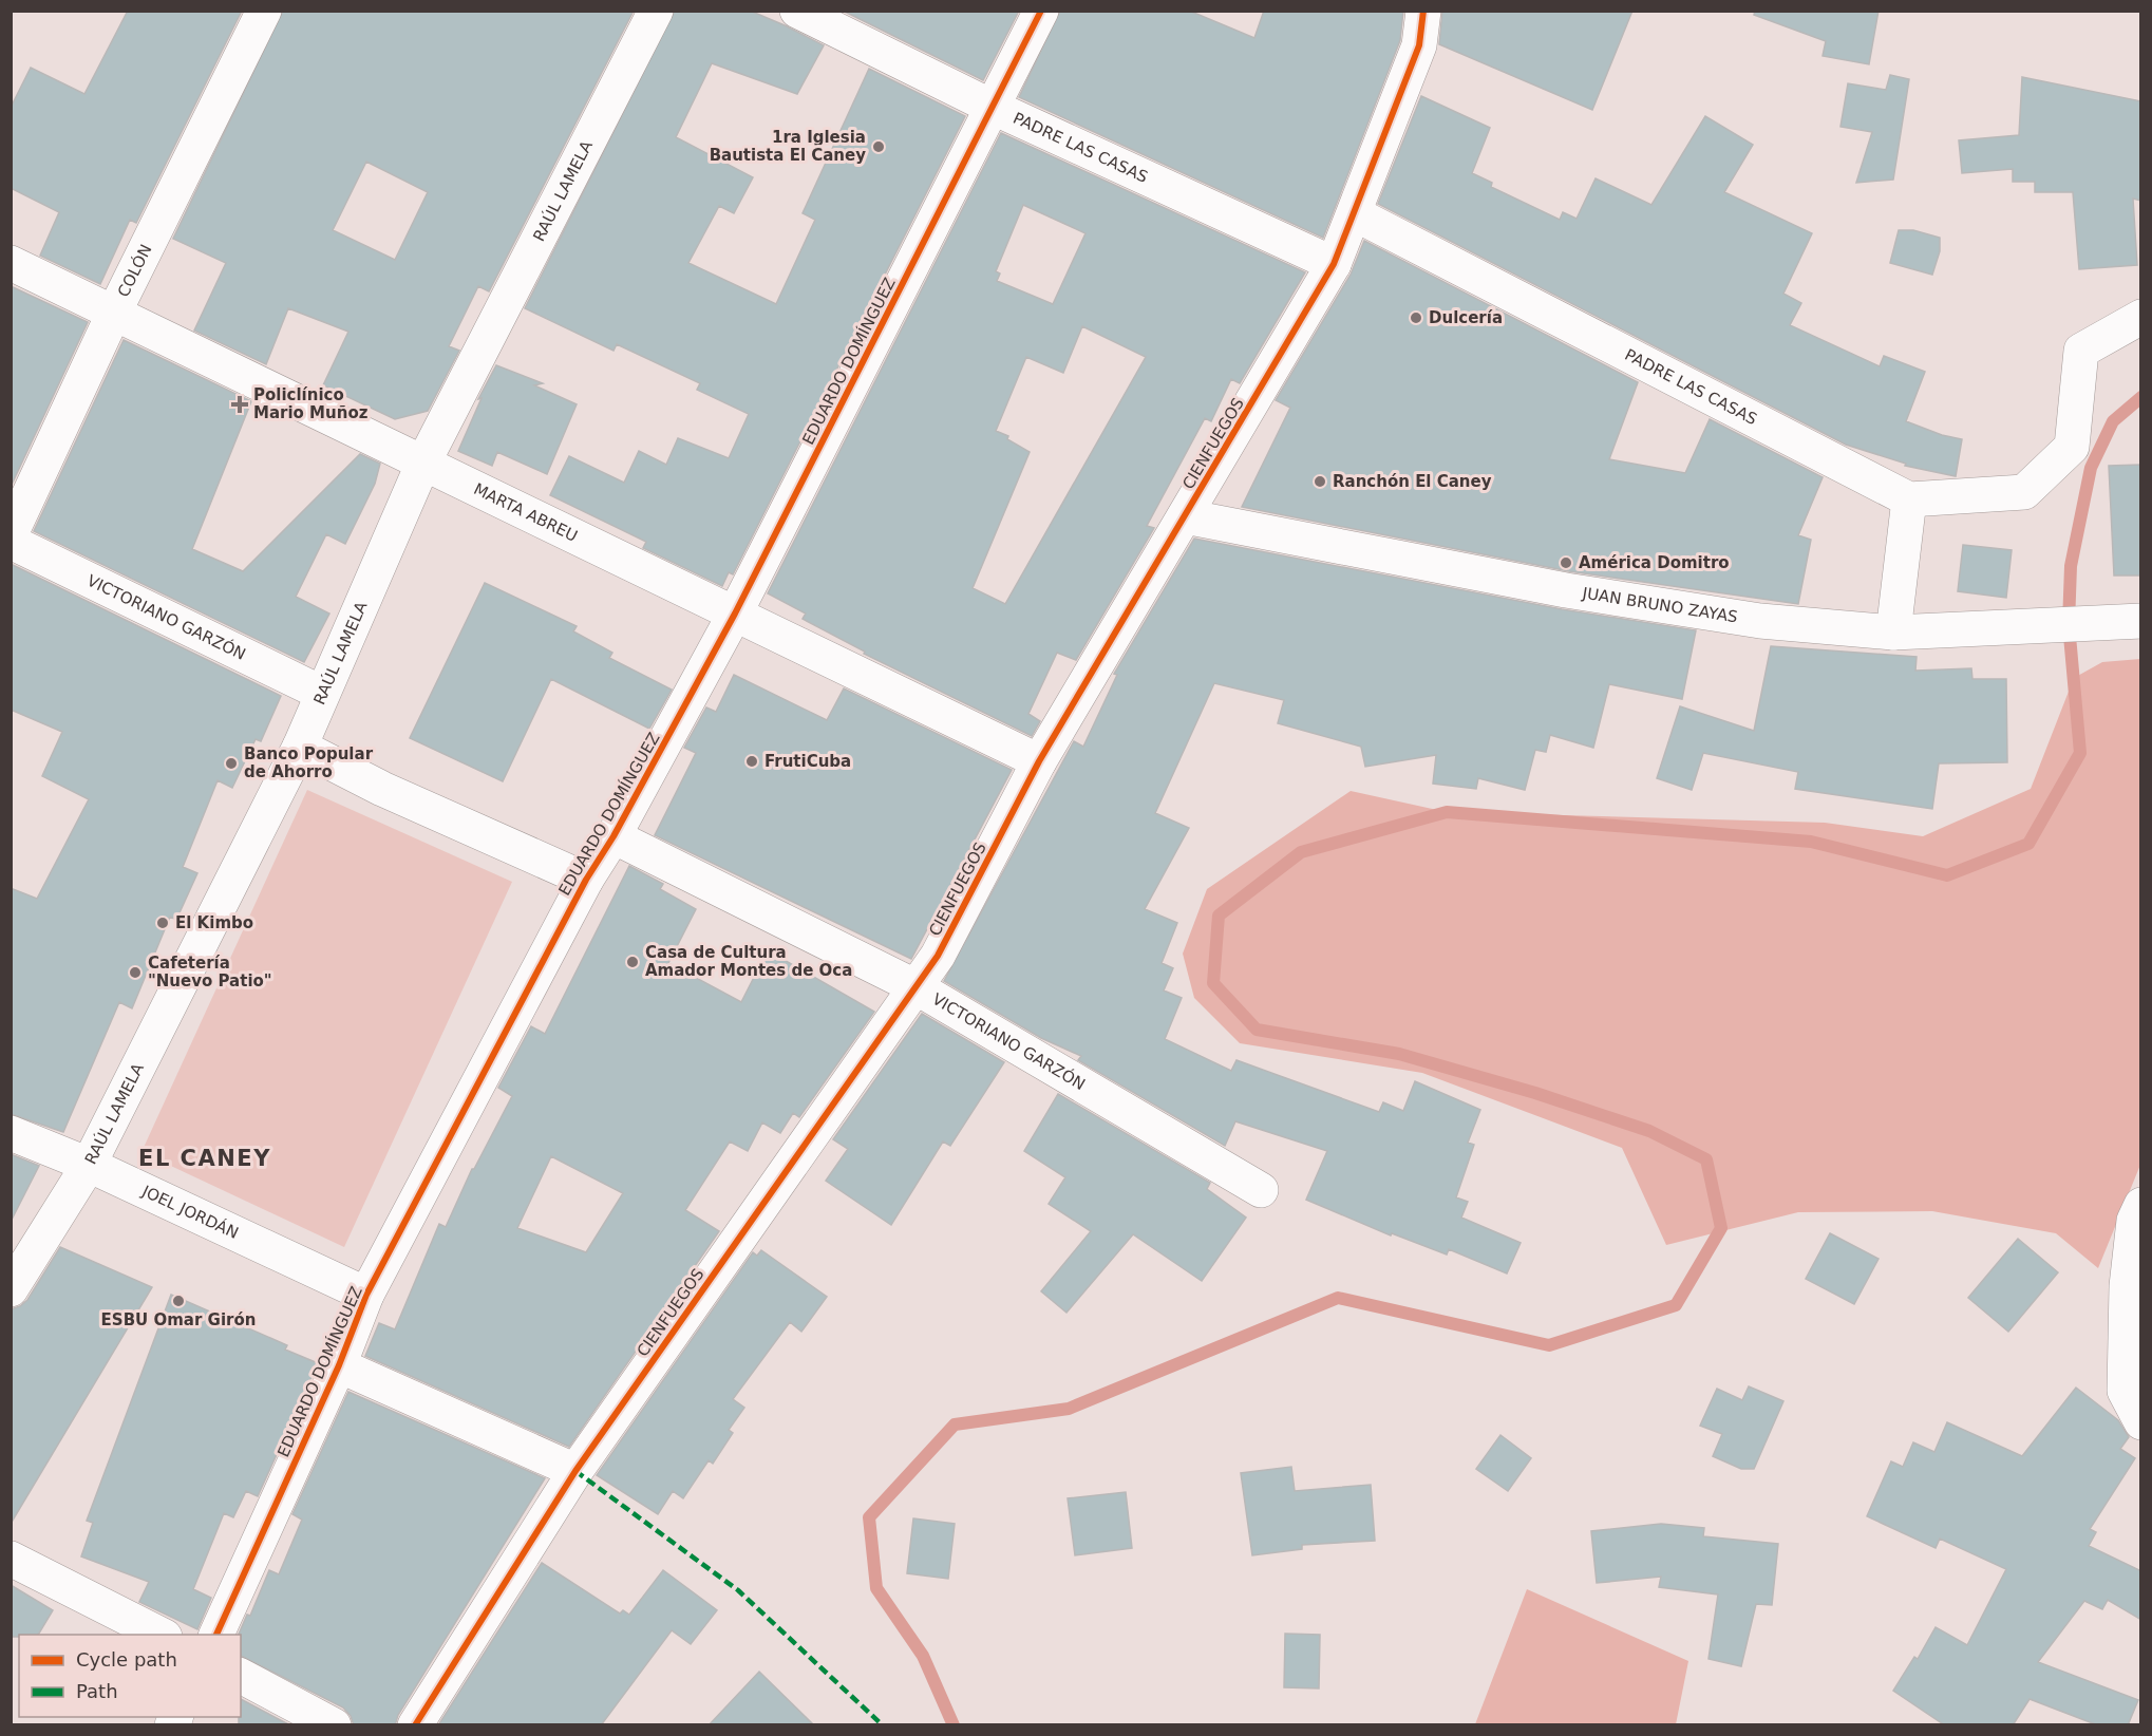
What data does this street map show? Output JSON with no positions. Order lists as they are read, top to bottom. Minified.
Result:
{"streets":{"street":["PADRE LAS CASAS","RAÚL LAMELA","COLÓN","EDUARDO DOMÍNGUEZ","CIENFUEGOS","MARTA ABREU","JUAN BRUNO ZAYAS","VICTORIANO GARZÓN","JOEL JORDÁN"]},"crossings":[["PADRE LAS CASAS","EDUARDO DOMÍNGUEZ"],["PADRE LAS CASAS","CIENFUEGOS"],["RAÚL LAMELA","MARTA ABREU"],["RAÚL LAMELA","VICTORIANO GARZÓN"],["RAÚL LAMELA","JOEL JORDÁN"],["COLÓN","MARTA ABREU"],["EDUARDO DOMÍNGUEZ","MARTA ABREU"],["EDUARDO DOMÍNGUEZ","VICTORIANO GARZÓN"],["EDUARDO DOMÍNGUEZ","JOEL JORDÁN"],["CIENFUEGOS","MARTA ABREU"],["CIENFUEGOS","JUAN BRUNO ZAYAS"],["CIENFUEGOS","VICTORIANO GARZÓN"]],"districts":["EL CANEY"],"places":{"other":["1ra Iglesia Bautista El Caney","Dulcería","Ranchón El Caney","América Domitro","FrutiCuba","Banco Popular de Ahorro","El Kimbo","Casa de Cultura Amador Montes de Oca","Cafetería \"Nuevo Patio\"","ESBU Omar Girón"],"health":["Policlínico Mario Muñoz"]},"legend":["Cycle path","Path"]}
